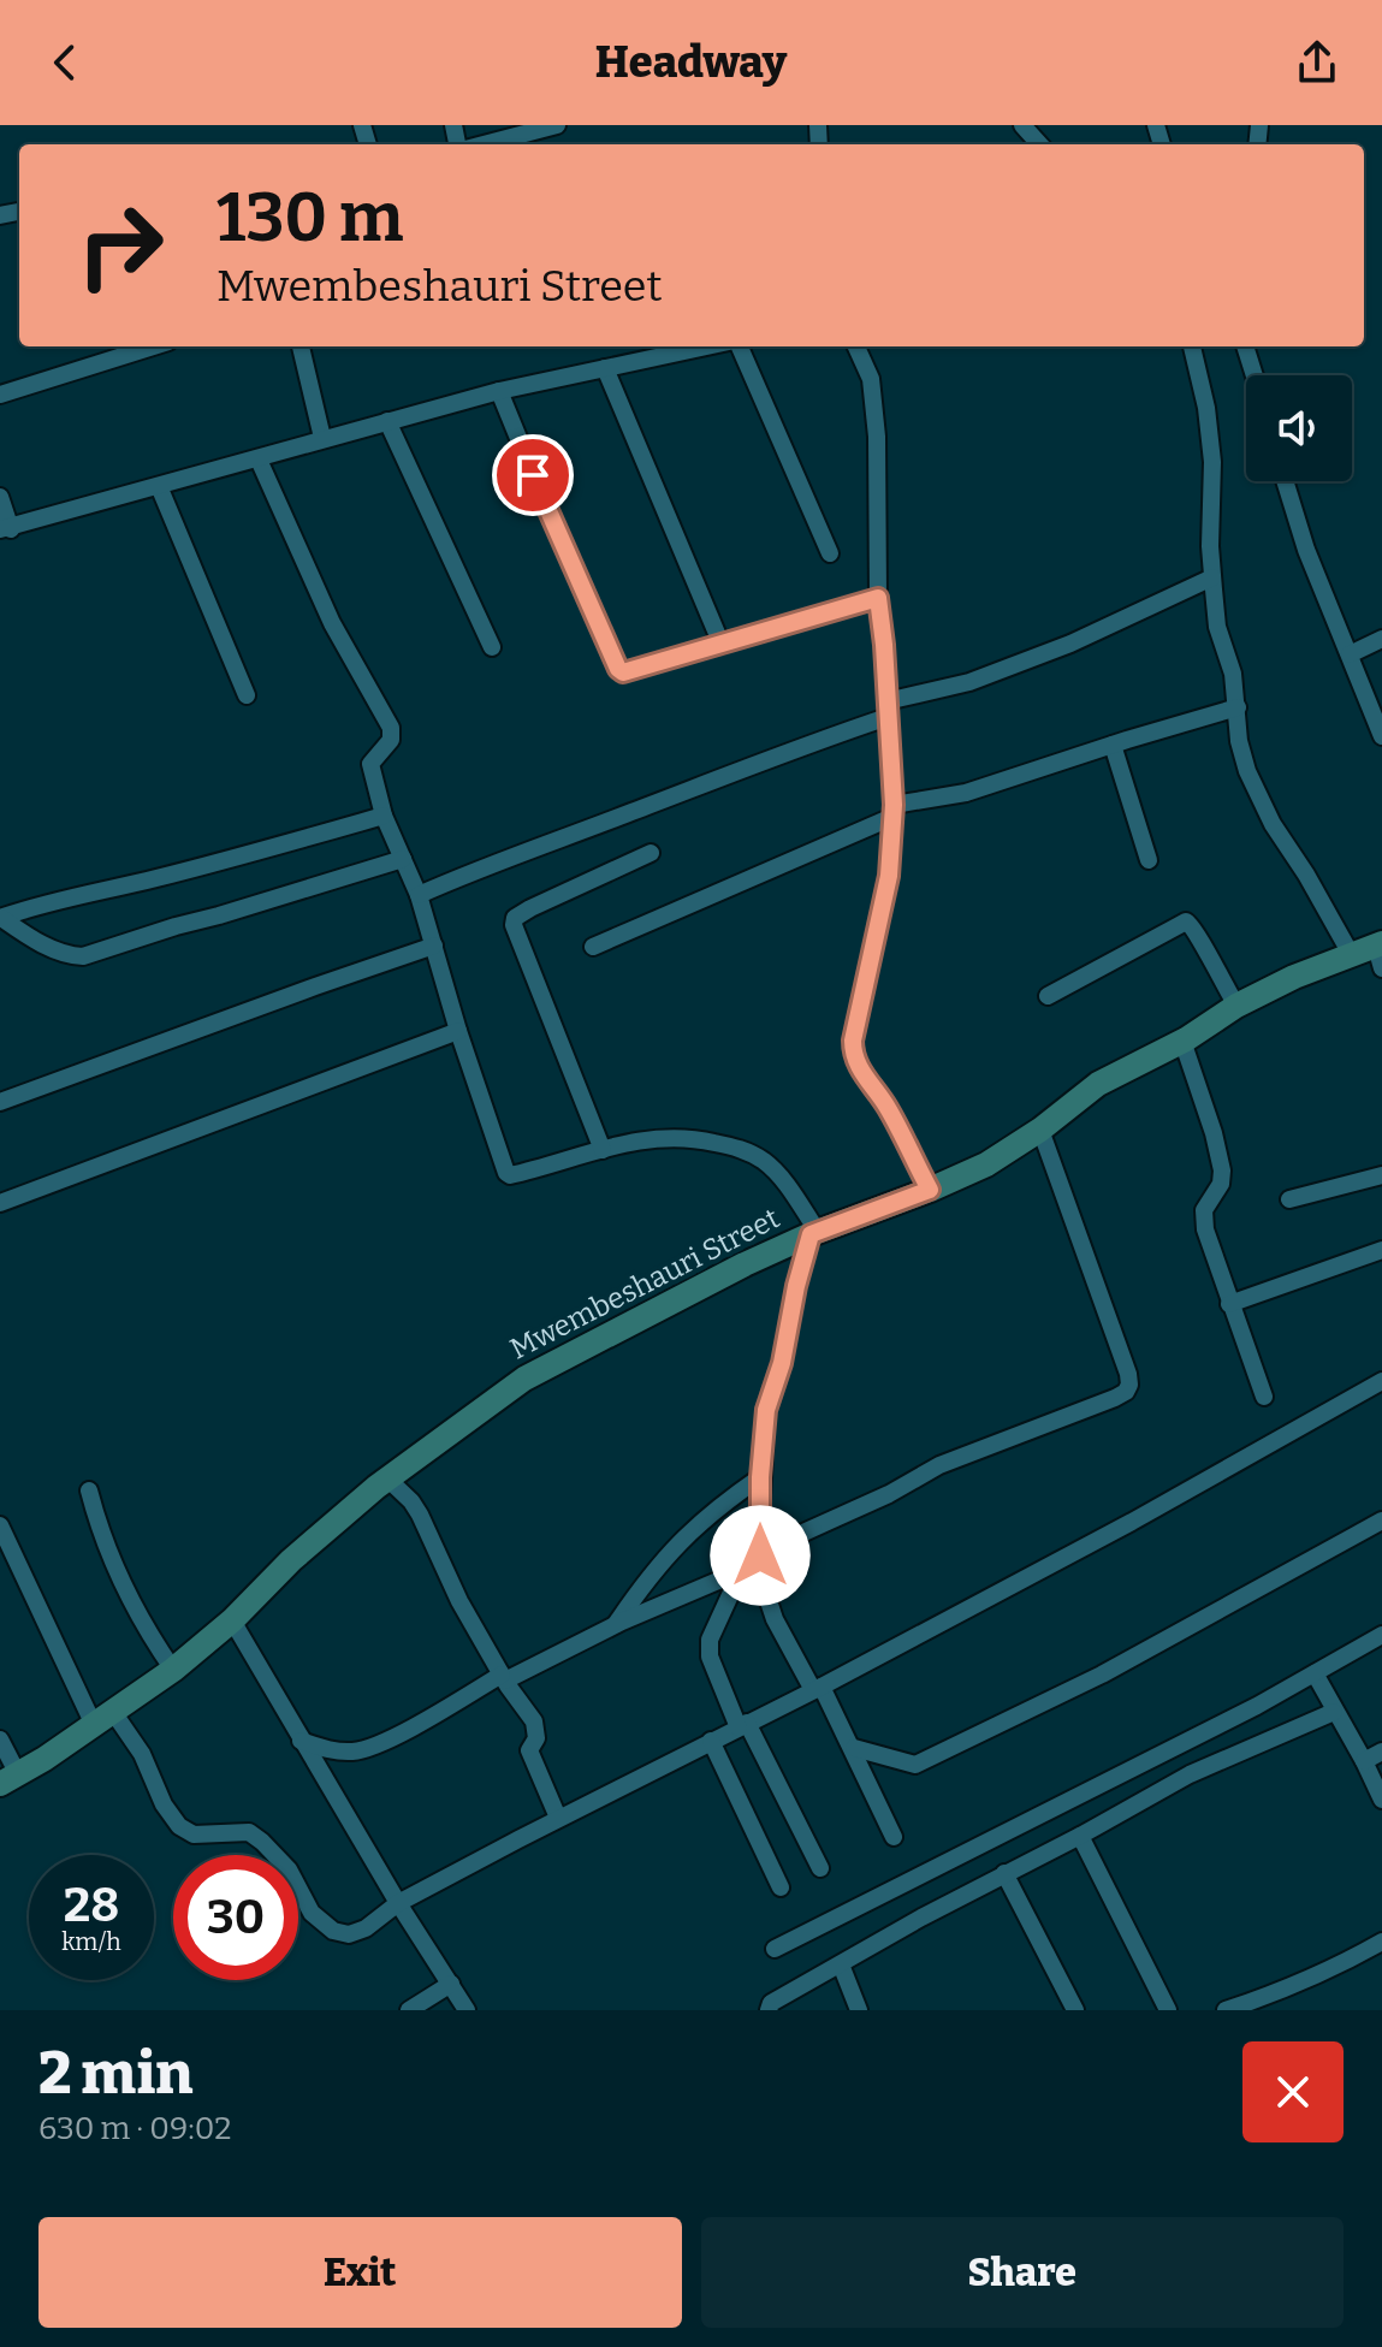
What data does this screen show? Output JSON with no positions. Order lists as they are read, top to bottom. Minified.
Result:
{"streets":{"street":["Mwembeshauri Street"]},"page":{"header":"Headway","turn":["130 m","Mwembeshauri Street"],"speed":"28 km/h","limit":"30","heading":["2 min","630 m · 09:02"],"buttons":["Exit","Share"]}}
